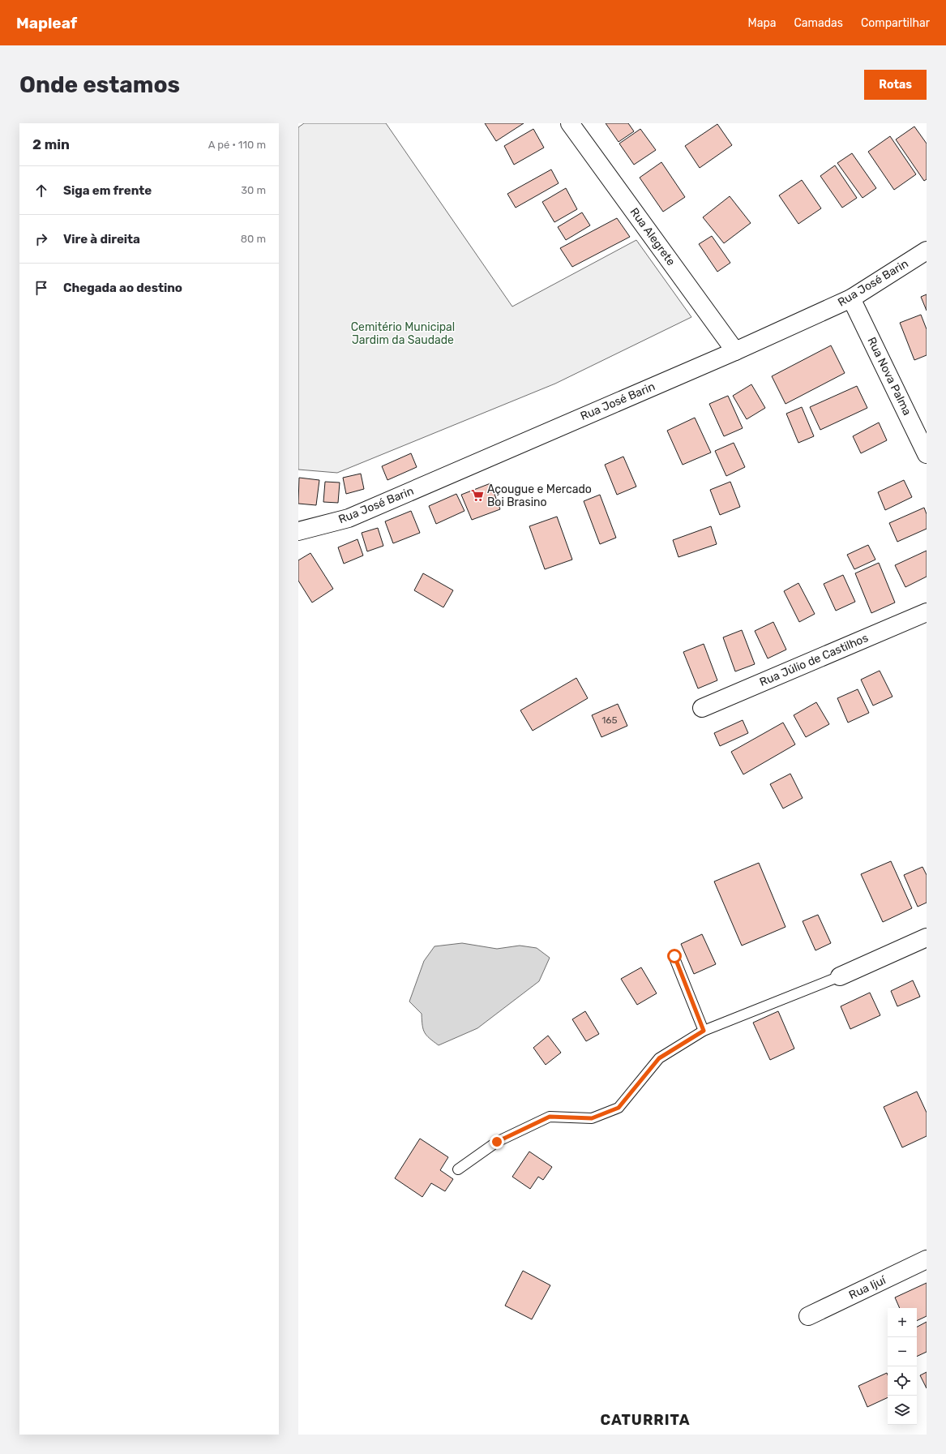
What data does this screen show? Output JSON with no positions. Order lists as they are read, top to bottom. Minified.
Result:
{"streets":{"street":["Rua Alegrete","Rua José Barin","Rua Nova Palma","Rua Júlio de Castilhos","Rua Ijuí"]},"crossings":[["Rua Alegrete","Rua José Barin"],["Rua José Barin","Rua Nova Palma"]],"districts":["CATURRITA"],"parks":["Cemitério Municipal Jardim da Saudade"],"places":{"supermarket":["Açougue e Mercado Boi Brasino"]},"house_numbers":["165"],"page":{"header":"Mapleaf","nav":["Mapa","Camadas","Compartilhar"],"buttons":"Rotas","title":"Onde estamos","heading":["2 min","A pé · 110 m"],"list":[["Siga em frente","30 m"],["Vire à direita","80 m"],"Chegada ao destino"],"map_buttons":["+","−"]}}
